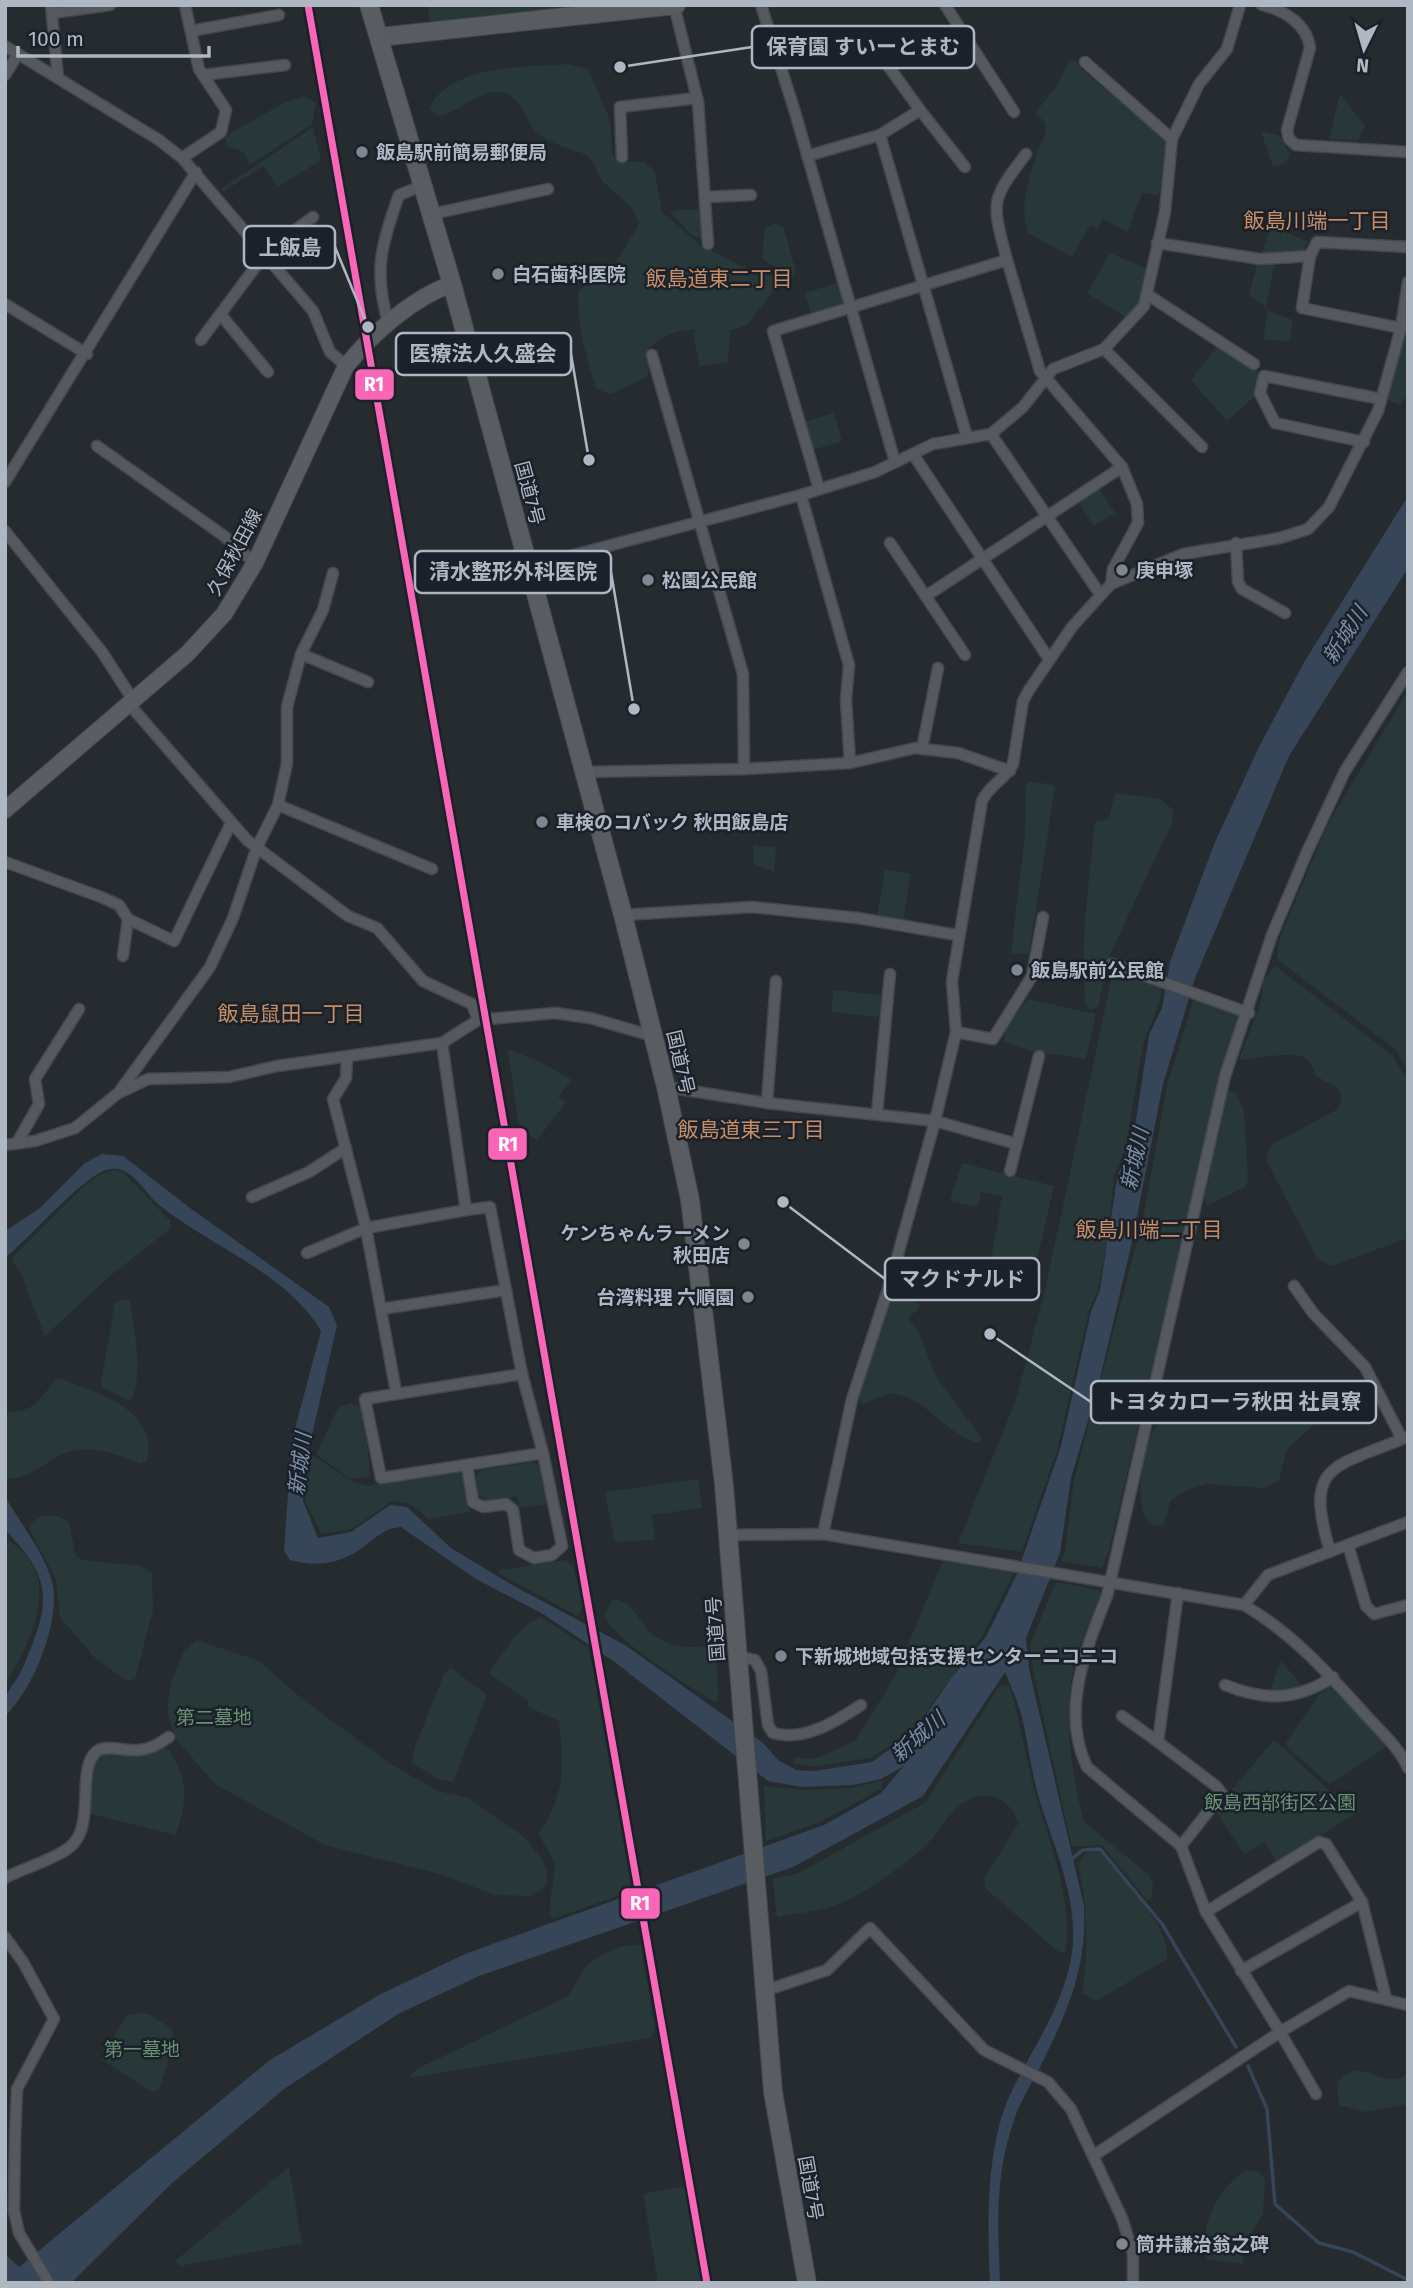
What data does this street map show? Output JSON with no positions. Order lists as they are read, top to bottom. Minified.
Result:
{"streets":{"highway":["国道7号"],"main road":["久保秋田線"]},"crossings":[["国道7号","久保秋田線"]],"districts":["飯島川端一丁目","飯島道東二丁目","飯島鼠田一丁目","飯島道東三丁目","飯島川端二丁目"],"water":["新城川"],"parks":["第二墓地","飯島西部街区公園","第一墓地"],"places":["保育園 すいーとまむ","飯島駅前簡易郵便局","白石歯科医院","上飯島","医療法人久盛会","庚申塚","松園公民館","清水整形外科医院","車検のコバック 秋田飯島店","飯島駅前公民館","マクドナルド","ケンちゃんラーメン 秋田店","台湾料理 六順園","トヨタカローラ秋田 社員寮","下新城地域包括支援センターニコニコ","筒井謙治翁之碑"],"lines":["transit line R1"],"scale_bar":"100 m","north":"bottom"}
